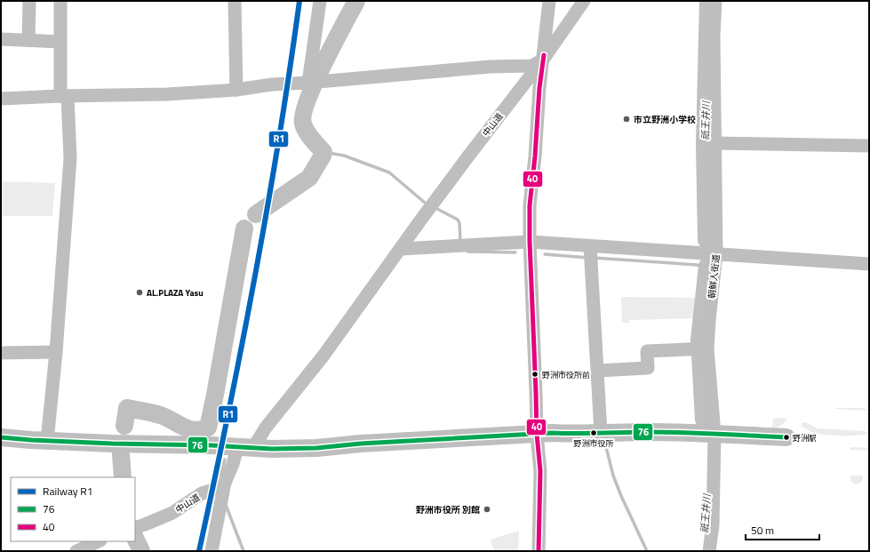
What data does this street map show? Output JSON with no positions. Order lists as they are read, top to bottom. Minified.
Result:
{"streets":{"street":["中山道","朝鮮人街道"]},"water":["祇王井川"],"places":["市立野洲小学校","AL.PLAZA Yasu","野洲市役所前","野洲市役所","野洲駅","野洲市役所 別館"],"lines":["rail line R1","transit line 40","transit line 76"],"legend":["Railway R1","76","40"],"scale_bar":"50 m"}
